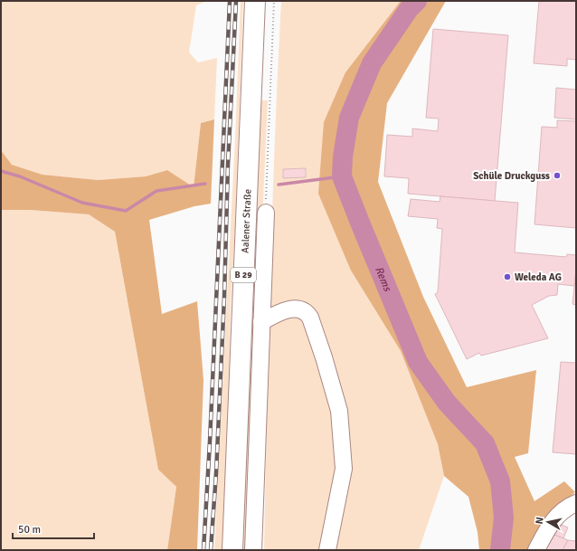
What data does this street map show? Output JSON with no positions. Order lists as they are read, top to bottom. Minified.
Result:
{"streets":{"main road":["Aalener Straße","B 29"]},"water":["Rems"],"places":["Schüle Druckguss","Weleda AG"],"scale_bar":"50 m","north":"left"}
